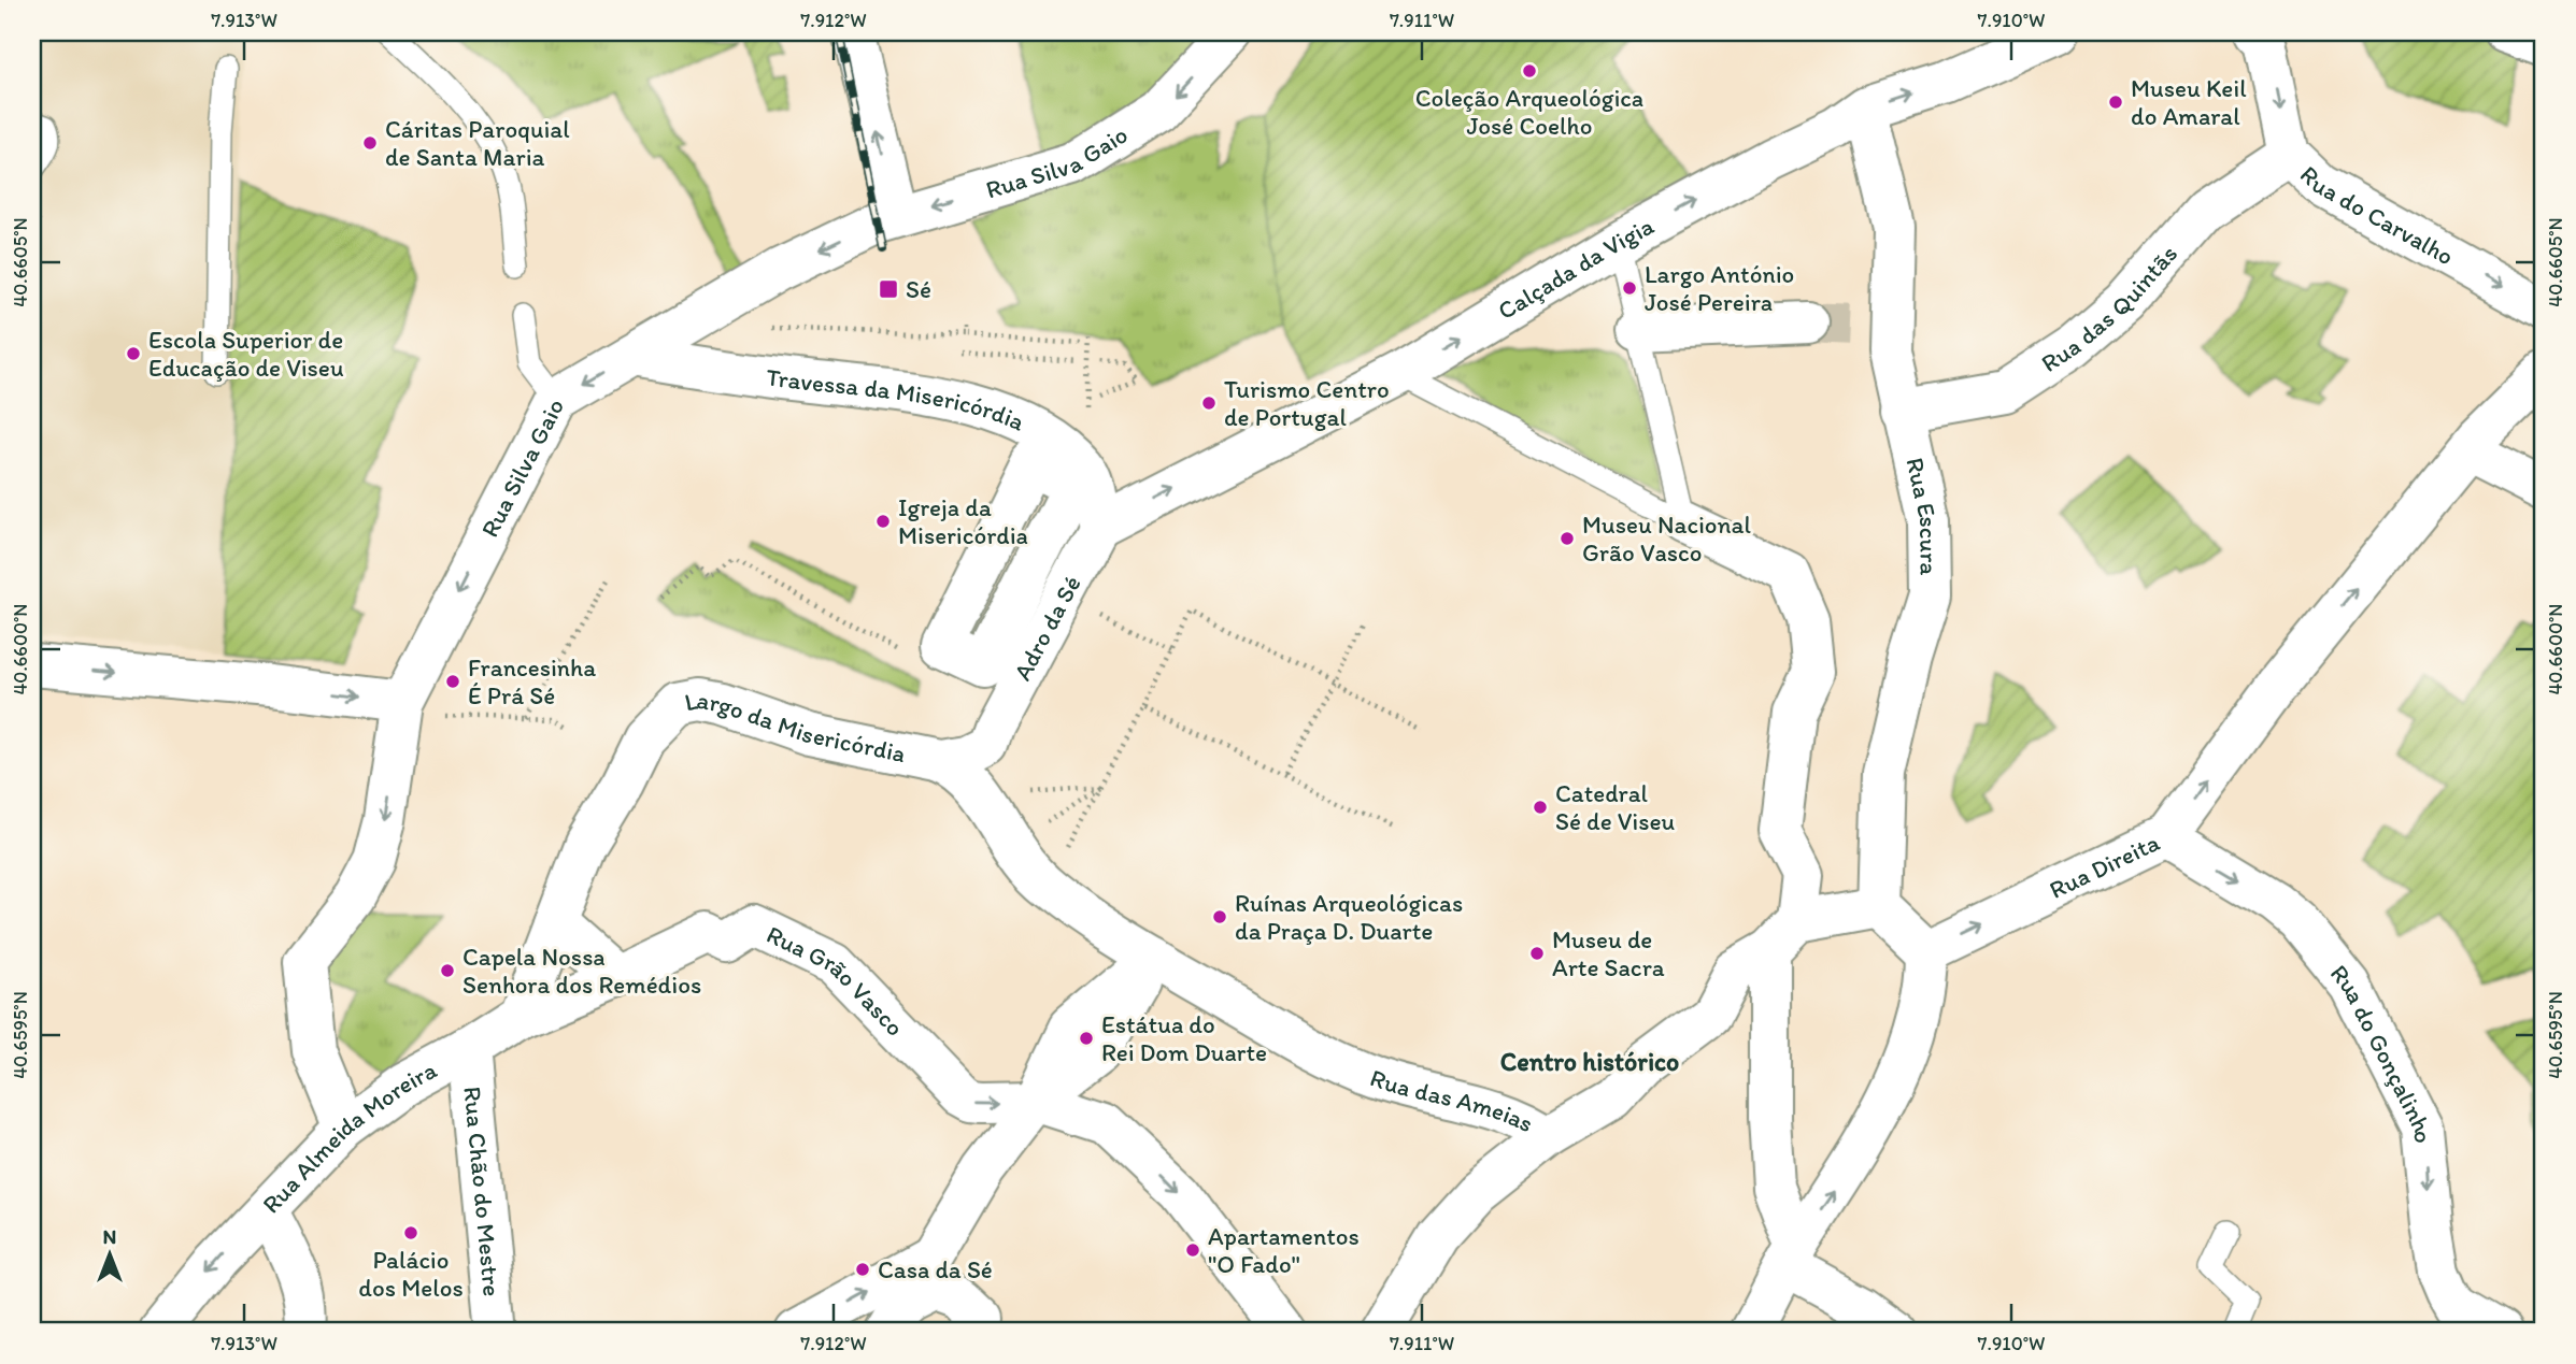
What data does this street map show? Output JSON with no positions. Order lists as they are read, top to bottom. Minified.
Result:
{"streets":{"street":["Rua Silva Gaio","Rua do Carvalho","Calçada da Vigia","Rua das Quintãs","Travessa da Misericórdia","Rua Escura","Adro da Sé","Largo da Misericórdia","Rua Direita","Rua Grão Vasco","Rua do Gonçalinho","Rua das Ameias","Rua Almeida Moreira","Rua Chão do Mestre"]},"crossings":[["Rua Silva Gaio","Travessa da Misericórdia"],["Rua Silva Gaio","Rua Almeida Moreira"],["Rua do Carvalho","Rua das Quintãs"],["Calçada da Vigia","Travessa da Misericórdia"],["Calçada da Vigia","Rua Escura"],["Calçada da Vigia","Adro da Sé"],["Rua das Quintãs","Rua Escura"],["Travessa da Misericórdia","Adro da Sé"],["Adro da Sé","Largo da Misericórdia"],["Largo da Misericórdia","Rua das Ameias"],["Largo da Misericórdia","Rua Almeida Moreira"],["Rua Direita","Rua do Gonçalinho"],["Rua Grão Vasco","Rua Almeida Moreira"],["Rua Almeida Moreira","Rua Chão do Mestre"]],"one_way":["Rua Silva Gaio","Rua do Carvalho","Calçada da Vigia","Rua Direita","Rua Grão Vasco","Rua do Gonçalinho"],"districts":["Centro histórico"],"places":{"other":["Coleção Arqueológica José Coelho","Museu Keil do Amaral","Cáritas Paroquial de Santa Maria","Largo António José Pereira","Escola Superior de Educação de Viseu","Turismo Centro de Portugal","Igreja da Misericórdia","Museu Nacional Grão Vasco","Francesinha É Prá Sé","Catedral Sé de Viseu","Ruínas Arqueológicas da Praça D. Duarte","Museu de Arte Sacra","Capela Nossa Senhora dos Remédios","Estátua do Rei Dom Duarte","Palácio dos Melos","Apartamentos \"O Fado\"","Casa da Sé"],"transit":["Sé"]},"north":"top","coordinates":["7.913°W","7.912°W","7.911°W","7.910°W","40.6605°N","40.6600°N","40.6595°N"]}
